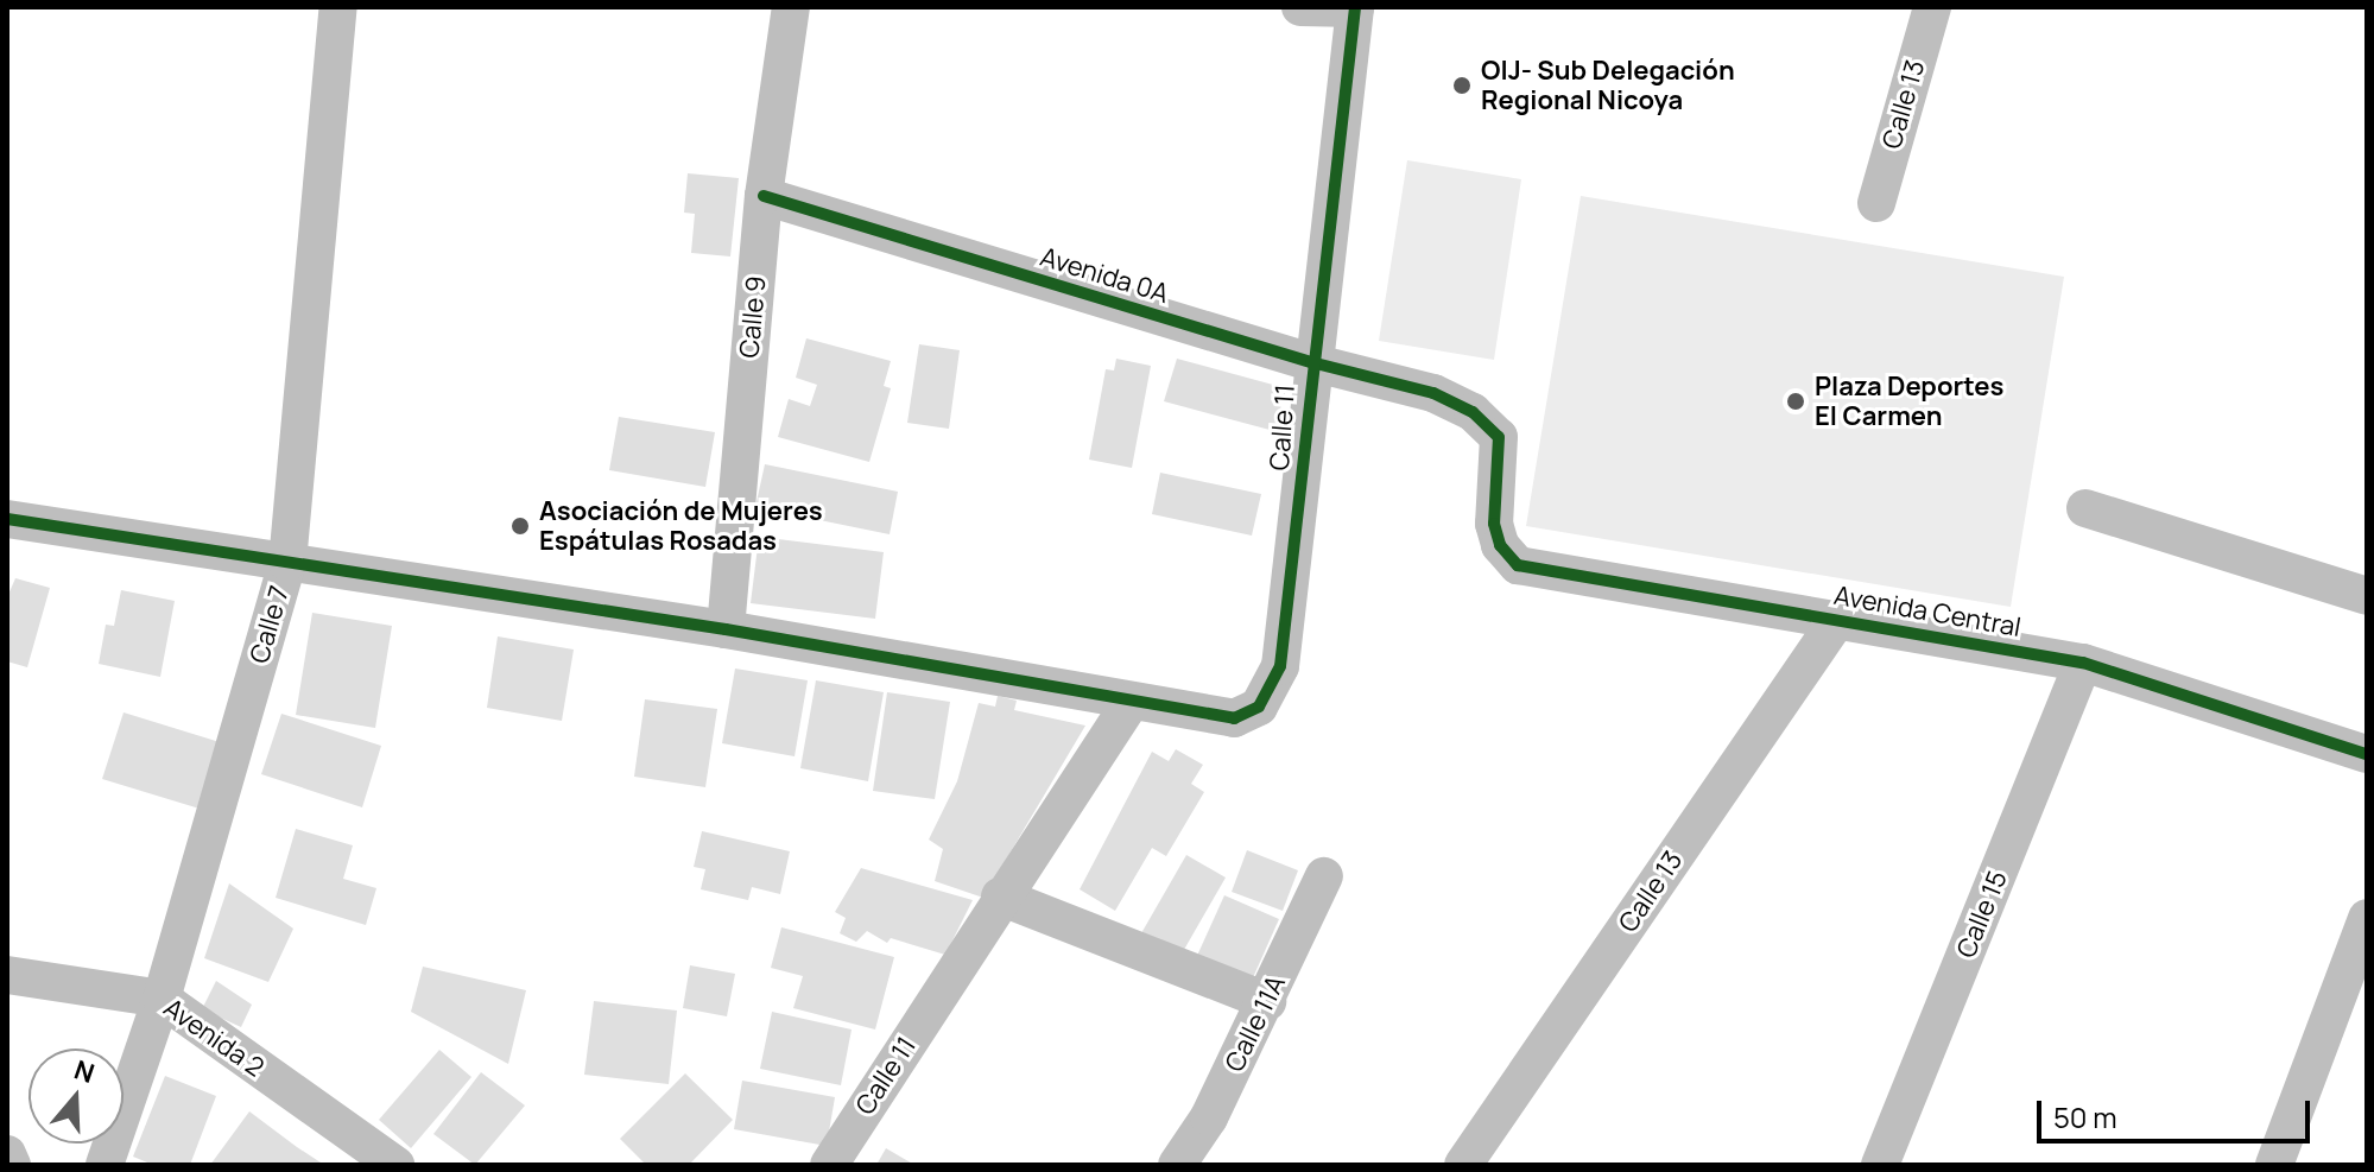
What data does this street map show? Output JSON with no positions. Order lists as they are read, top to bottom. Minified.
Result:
{"streets":{"street":["Calle 13","Avenida 0A","Calle 9","Calle 11","Avenida Central","Calle 7","Calle 15","Calle 11A","Avenida 2"]},"crossings":[["Calle 13","Avenida Central"],["Avenida 0A","Calle 9"],["Avenida 0A","Calle 11"],["Avenida 0A","Avenida Central"],["Avenida Central","Calle 15"],["Calle 7","Avenida 2"]],"places":["OIJ- Sub Delegación Regional Nicoya","Plaza Deportes El Carmen","Asociación de Mujeres Espátulas Rosadas"],"scale_bar":"50 m","north":"top"}
